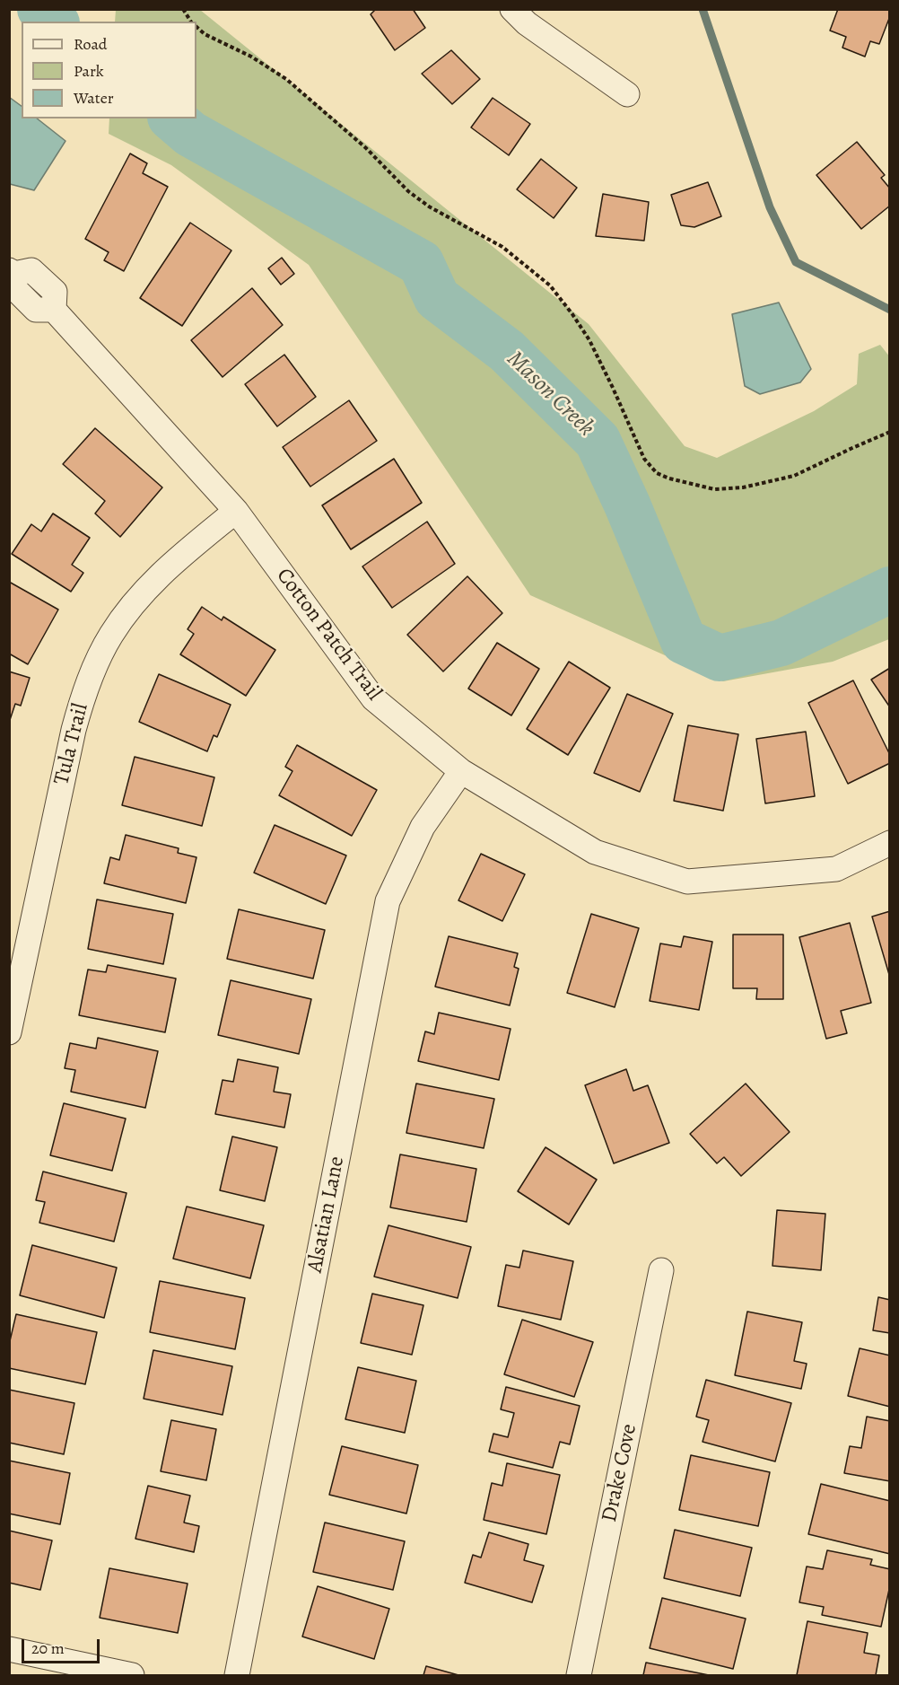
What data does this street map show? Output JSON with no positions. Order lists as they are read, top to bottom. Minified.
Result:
{"streets":{"street":["Cotton Patch Trail","Tula Trail","Alsatian Lane","Drake Cove"]},"crossings":[["Cotton Patch Trail","Tula Trail"],["Cotton Patch Trail","Alsatian Lane"]],"water":["Mason Creek"],"legend":["Road","Park","Water"],"scale_bar":"20 m"}
